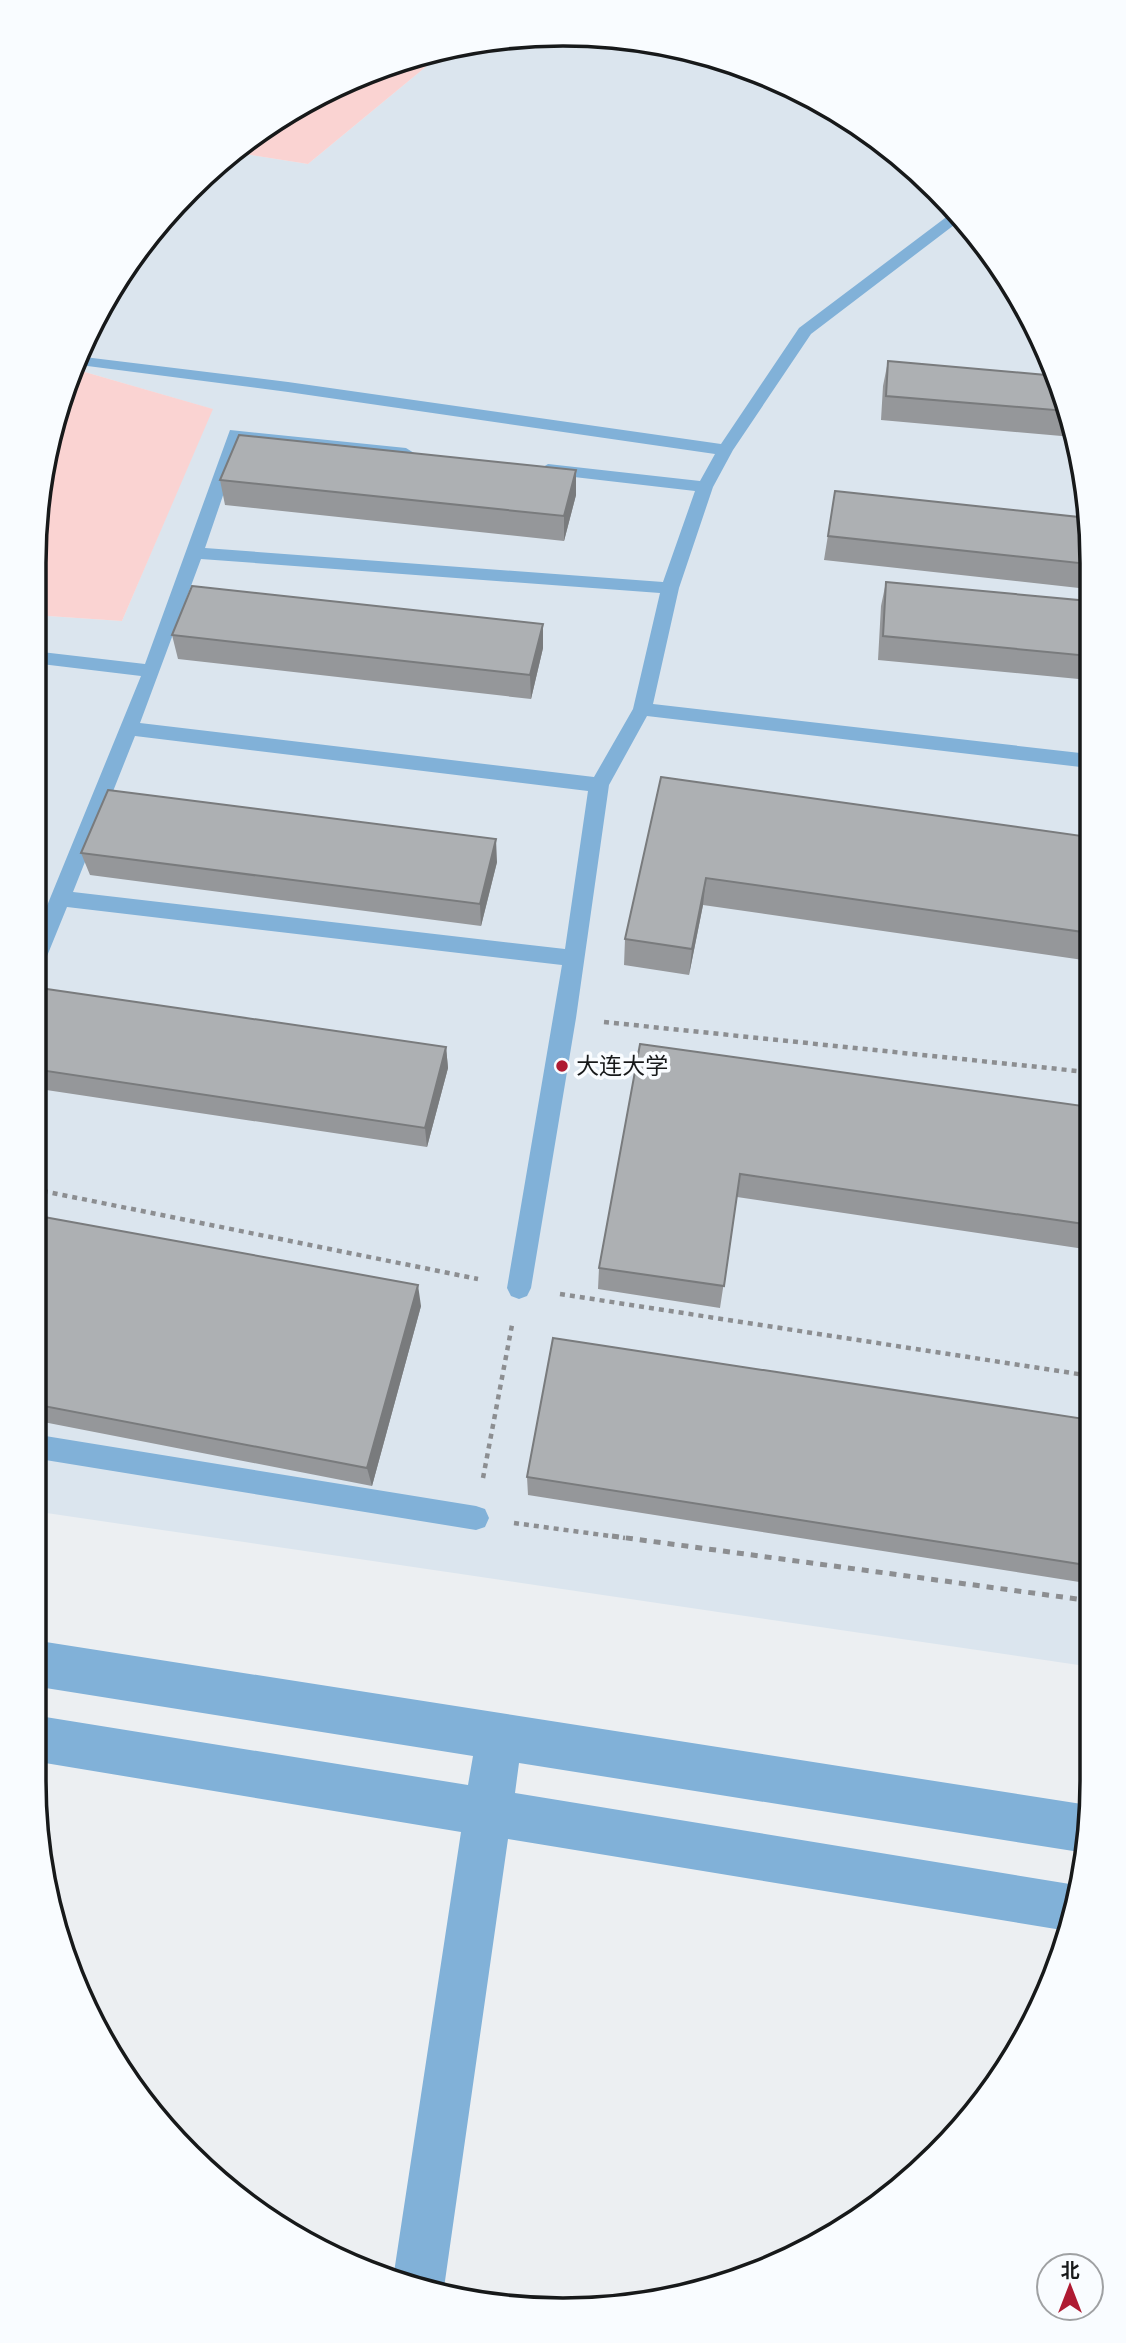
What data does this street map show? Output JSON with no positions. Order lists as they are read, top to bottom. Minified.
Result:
{"places":["大连大学"],"north":"top"}
